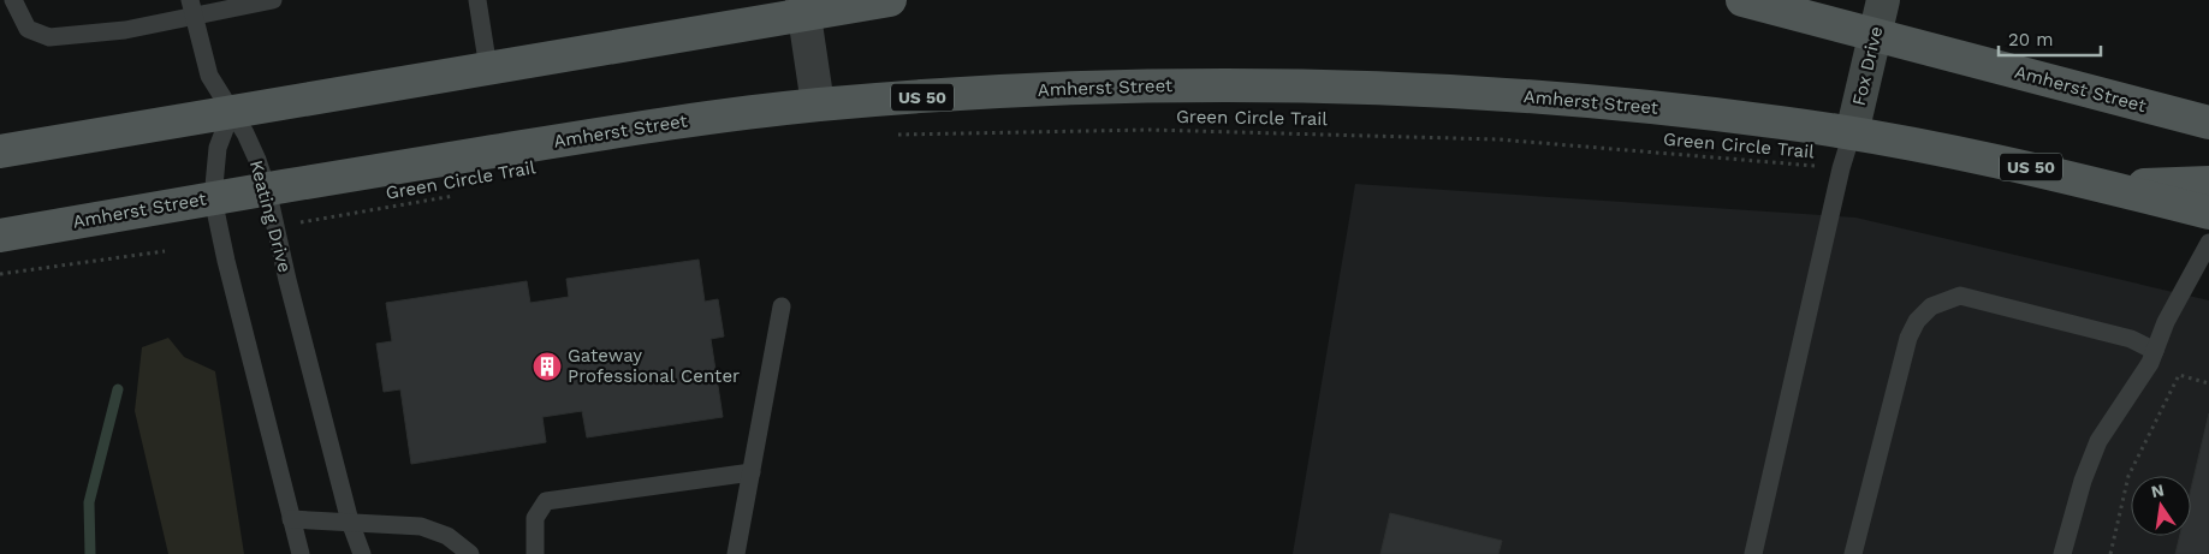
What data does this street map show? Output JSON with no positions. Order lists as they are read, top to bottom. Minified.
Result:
{"streets":{"main road":["Fox Drive","Amherst Street","US 50"],"lane":["Keating Drive"],"path":["Green Circle Trail"]},"crossings":[["Fox Drive","Amherst Street"],["Amherst Street","Keating Drive"]],"places":{"building":["Gateway Professional Center"]},"scale_bar":"20 m","north":"top"}
